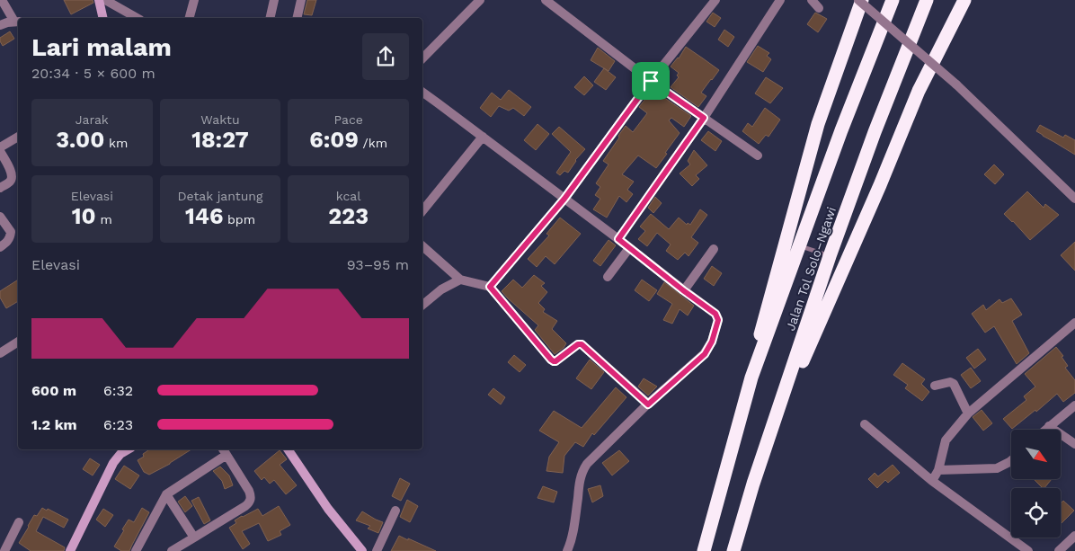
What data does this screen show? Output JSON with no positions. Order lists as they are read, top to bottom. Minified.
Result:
{"streets":{"highway":["Jalan Tol Solo–Ngawi"]},"north":"bottom right","page":{"heading":["Lari malam","20:34 · 5 × 600 m"],"stats":[["Jarak","3.00 km"],["Waktu","18:27"],["Pace","6:09 /km"],["Elevasi","10 m"],["Detak jantung","146 bpm"],["kcal","223"]],"chart":["Elevasi","93–95 m"],"list":[{"name":"600 m","note":"6:32"},{"name":"1.2 km","note":"6:23"}]}}
